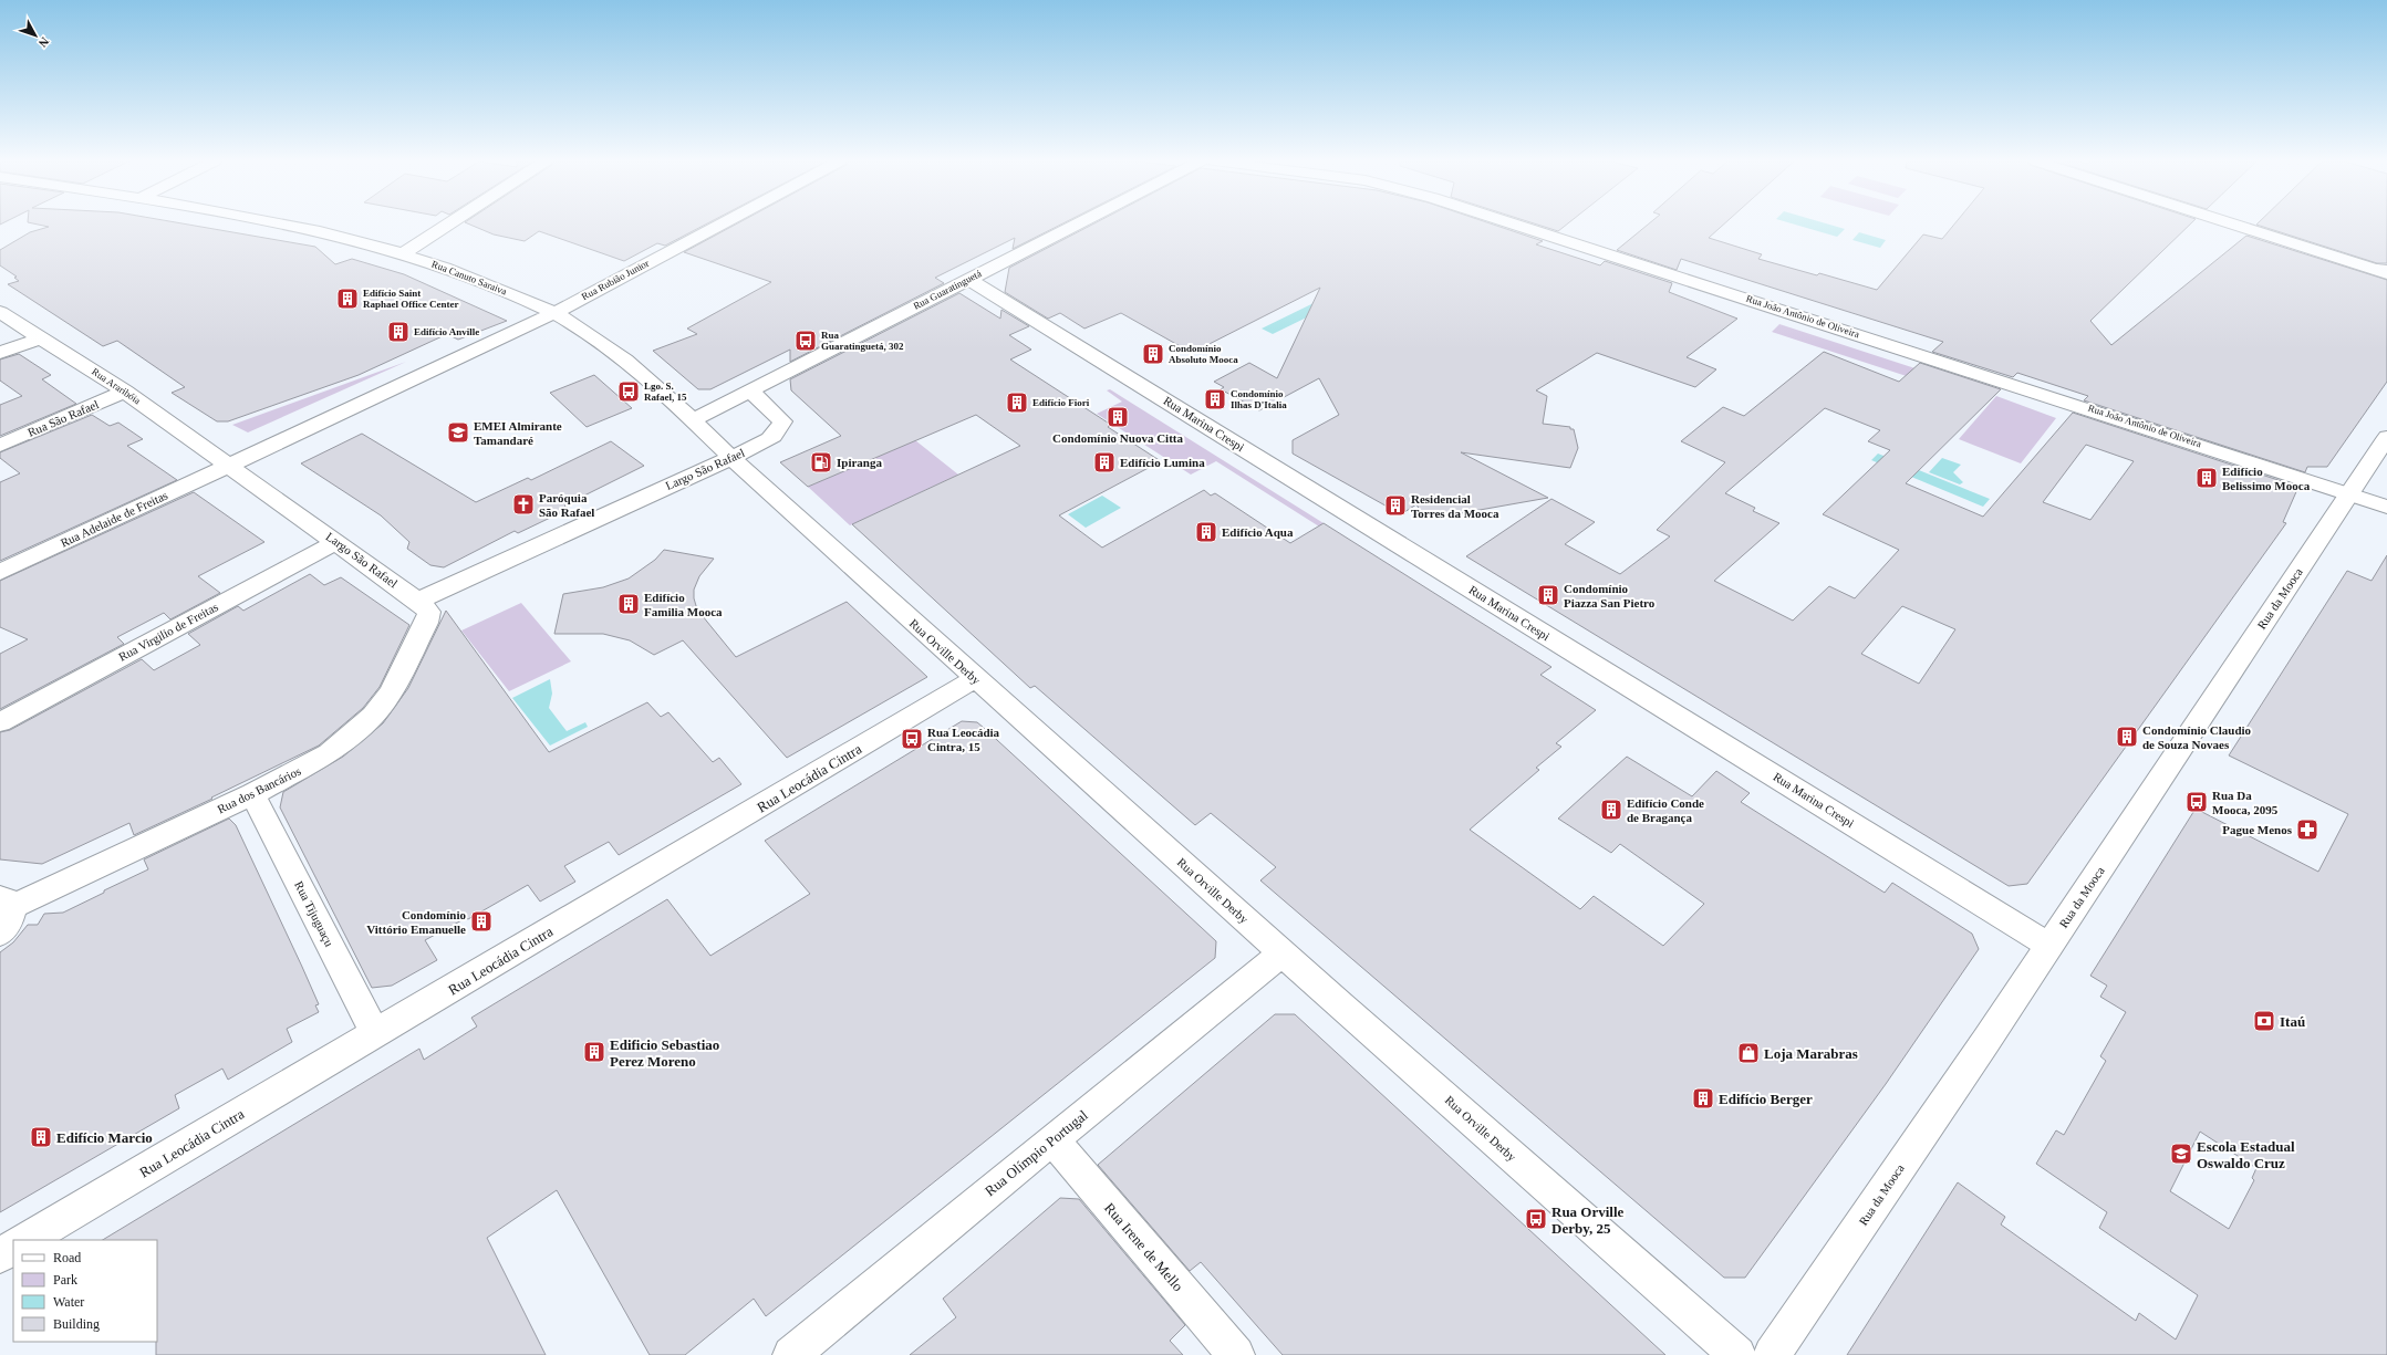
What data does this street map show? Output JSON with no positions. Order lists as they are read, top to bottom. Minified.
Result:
{"streets":{"street":["Rua Canuto Saraiva","Rua Rubião Junior","Rua Guaratinguetá","Rua João Antônio de Oliveira","Rua Araribóia","Rua São Rafael","Rua Marina Crespi","Largo São Rafael","Rua Adelaide de Freitas","Rua da Mooca","Rua Virgilio de Freitas","Rua Orville Derby","Rua Leocádia Cintra","Rua dos Bancários","Rua Tijuguaçu","Rua Olímpio Portugal","Rua Irene de Mello"]},"crossings":[["Rua Canuto Saraiva","Rua Rubião Junior"],["Rua Canuto Saraiva","Rua Guaratinguetá"],["Rua Canuto Saraiva","Rua Orville Derby"],["Rua Guaratinguetá","Rua Marina Crespi"],["Rua Guaratinguetá","Largo São Rafael"],["Rua Guaratinguetá","Rua Orville Derby"],["Rua João Antônio de Oliveira","Rua da Mooca"],["Rua Araribóia","Rua São Rafael"],["Rua Araribóia","Largo São Rafael"],["Rua Araribóia","Rua Adelaide de Freitas"],["Rua Marina Crespi","Rua da Mooca"],["Largo São Rafael","Rua Adelaide de Freitas"],["Largo São Rafael","Rua Virgilio de Freitas"],["Largo São Rafael","Rua Orville Derby"],["Largo São Rafael","Rua dos Bancários"],["Rua Orville Derby","Rua Leocádia Cintra"],["Rua Orville Derby","Rua Olímpio Portugal"],["Rua Leocádia Cintra","Rua Tijuguaçu"],["Rua dos Bancários","Rua Tijuguaçu"],["Rua Olímpio Portugal","Rua Irene de Mello"]],"places":{"building":["Edifício Saint Raphael Office Center","Edifício Anville","Condomínio Absoluto Mooca","Condomínio Ilhas D'Italia","Edifício Fiori","Condomínio Nuova Citta","Edifício Lumina","Edifício Belissimo Mooca","Residencial Torres da Mooca","Edifício Aqua","Condomínio Piazza San Pietro","Edifício Familia Mooca","Condomínio Claudio de Souza Novaes","Edifício Conde de Bragança","Condomínio Vittório Emanuelle","Edificio Sebastiao Perez Moreno","Edifício Berger","Edifício Marcio"],"bus stop":["Rua Guaratinguetá, 302","Lgo. S. Rafael, 15","Rua Leocádia Cintra, 15","Rua Da Mooca, 2095","Rua Orville Derby, 25"],"school or university":["EMEI Almirante Tamandaré","Escola Estadual Oswaldo Cruz"],"fuel station":["Ipiranga"],"church":["Paróquia São Rafael"],"pharmacy":["Pague Menos"],"bank":["Itaú"],"shop":["Loja Marabras"]},"legend":["Road","Park","Water","Building"],"north":"bottom right"}
